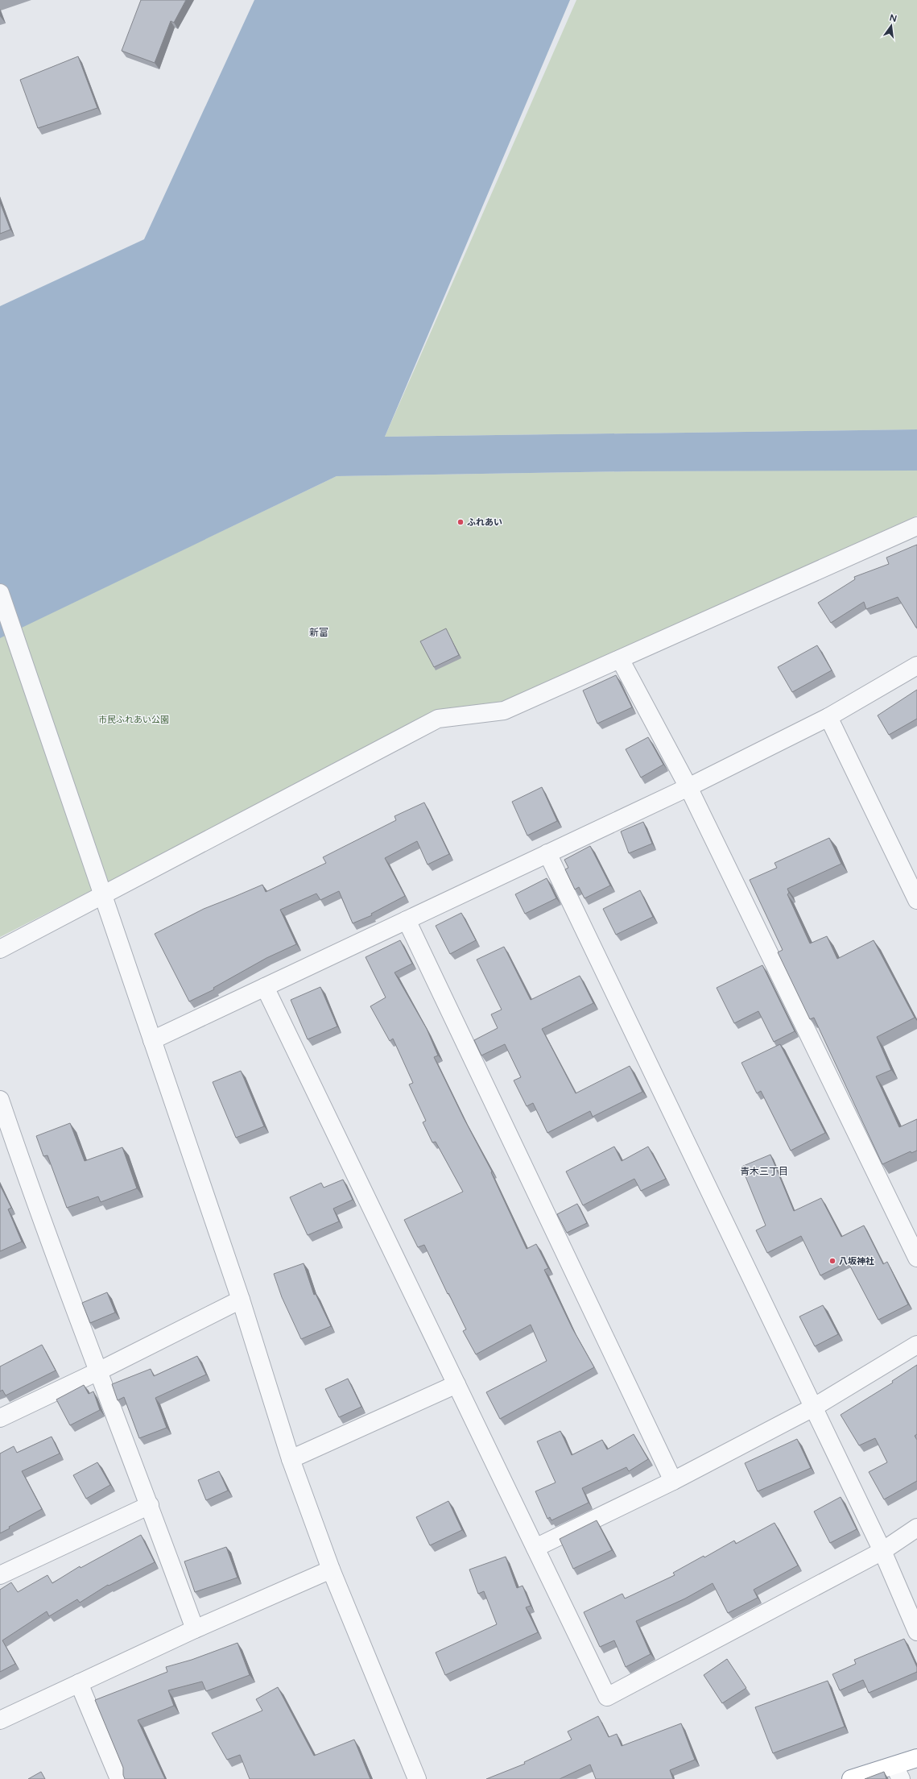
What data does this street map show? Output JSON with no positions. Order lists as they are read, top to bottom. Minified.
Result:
{"districts":["新富","青木三丁目"],"parks":["市民ふれあい公園"],"places":["ふれあい","八坂神社"],"north":"top"}
